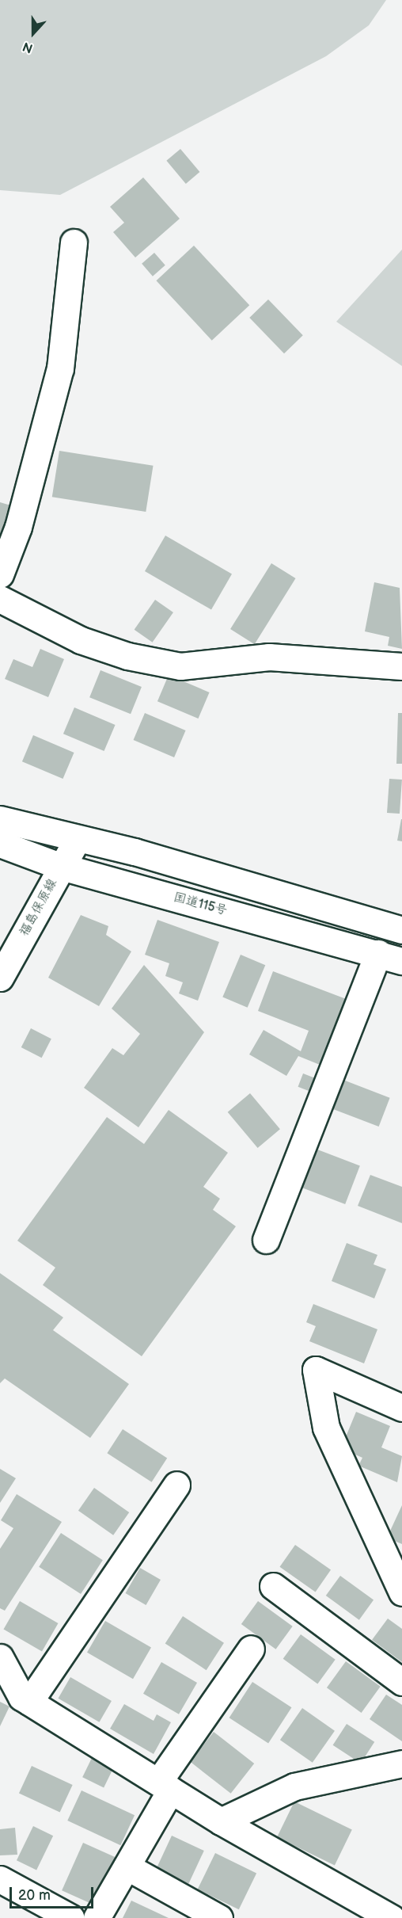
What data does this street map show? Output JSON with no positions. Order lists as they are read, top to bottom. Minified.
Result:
{"streets":{"main road":["国道115号","福島保原線"]},"crossings":[["国道115号","福島保原線"]],"scale_bar":"20 m","north":"bottom"}
